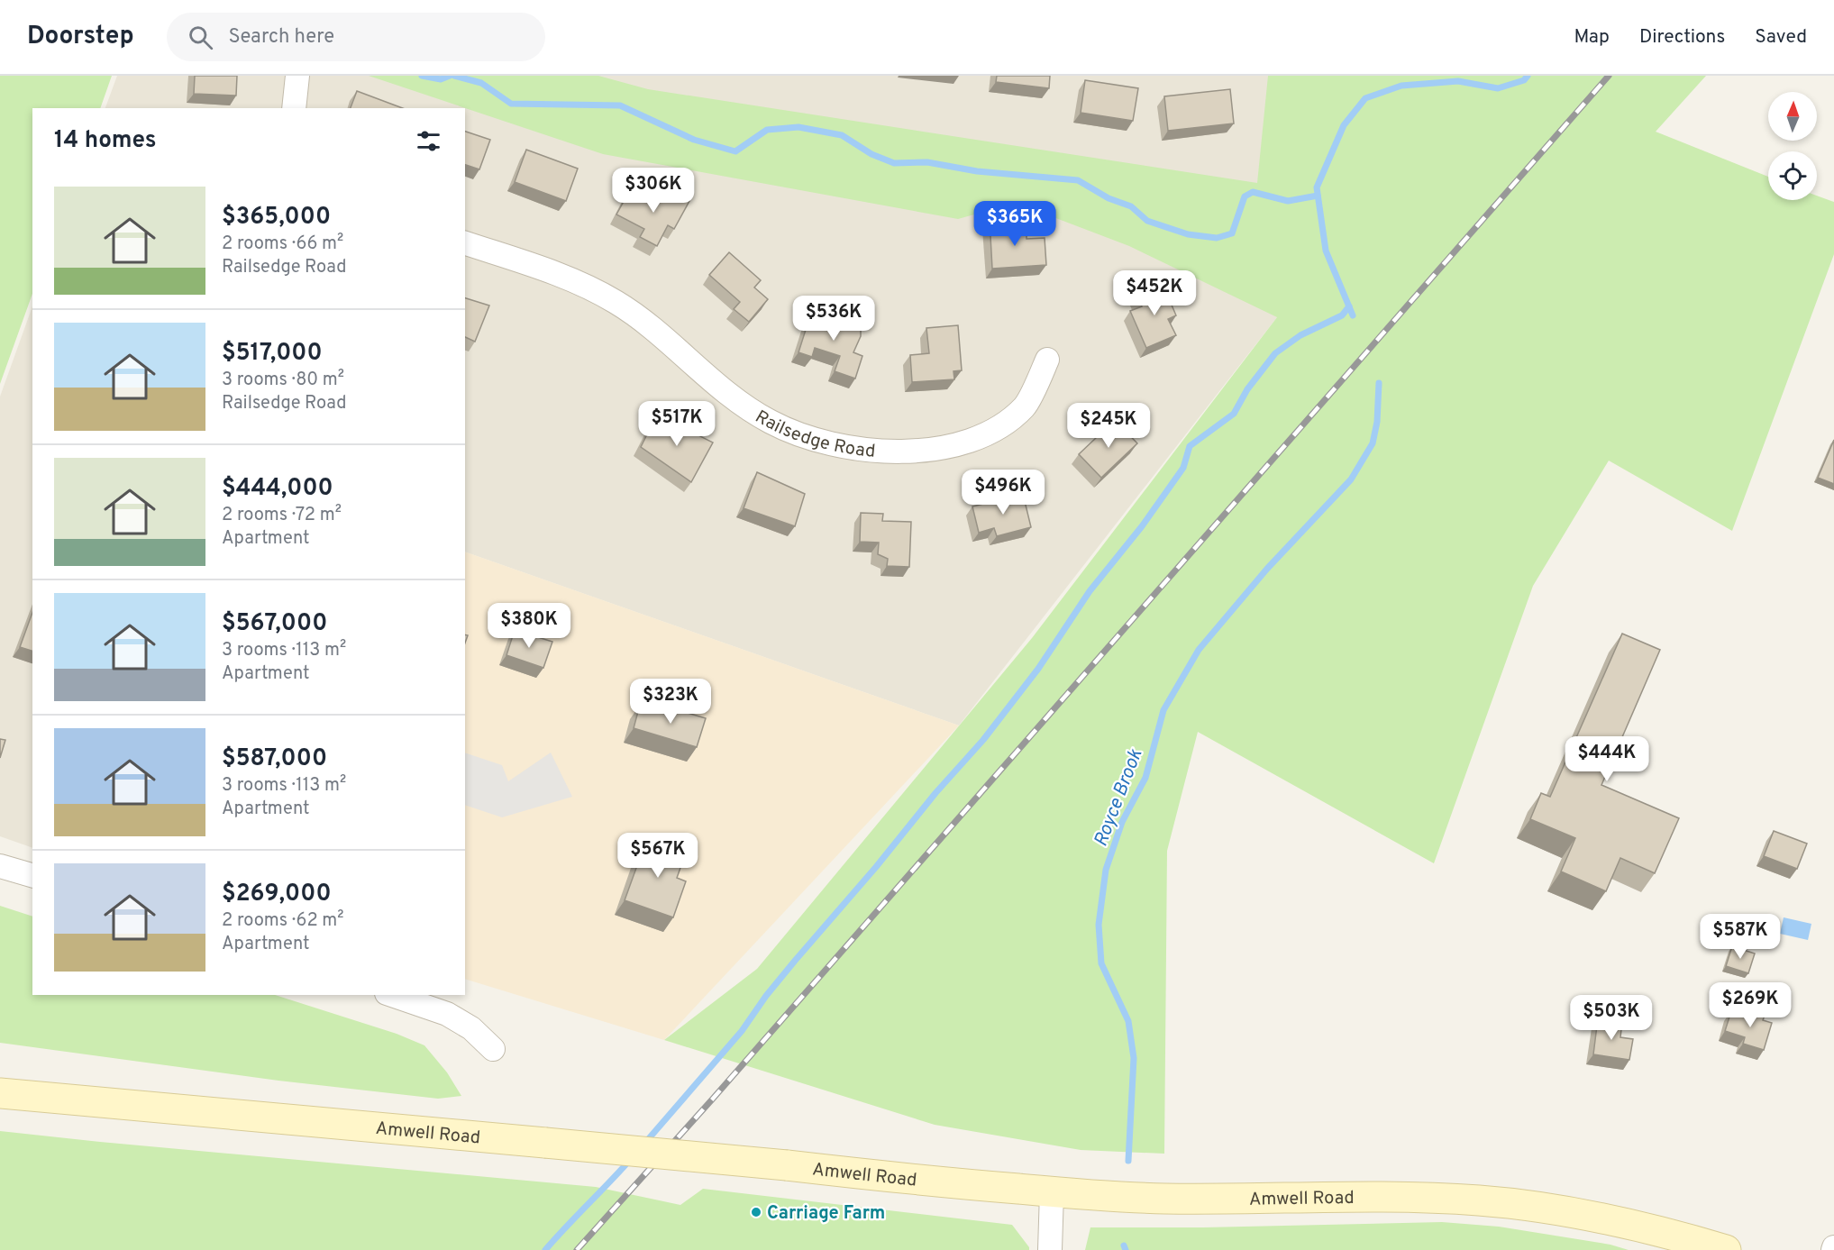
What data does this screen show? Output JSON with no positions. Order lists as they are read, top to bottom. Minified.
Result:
{"streets":{"main road":["Amwell Road"],"street":["Railsedge Road"]},"water":["Royce Brook"],"places":["Carriage Farm"],"north":"top","page":{"header":"Doorstep","search":"Search here","nav":["Map","Directions","Saved"],"heading":"14 homes","price":["$306K","$365K","$452K","$536K","$517K","$245K","$496K","$380K","$323K","$444K","$567K","$587K","$269K","$503K"],"list":[{"name":"$365,000","note":"2 rooms · 66 m² · Railsedge Road"},{"name":"$517,000","note":"3 rooms · 80 m² · Railsedge Road"},{"name":"$444,000","note":"2 rooms · 72 m² · Apartment"},{"name":"$567,000","note":"3 rooms · 113 m² · Apartment"},{"name":"$587,000","note":"3 rooms · 113 m² · Apartment"},{"name":"$269,000","note":"2 rooms · 62 m² · Apartment"}]}}
